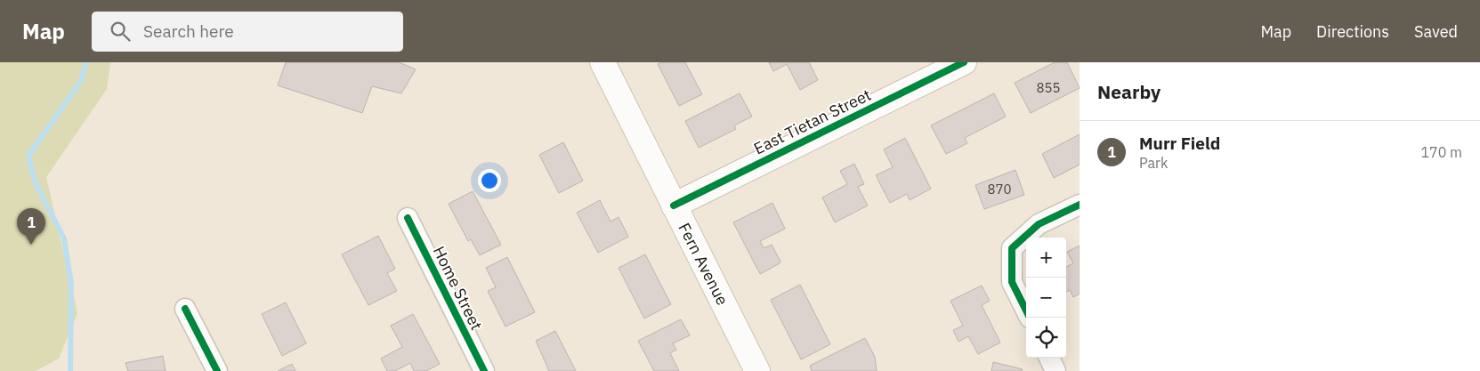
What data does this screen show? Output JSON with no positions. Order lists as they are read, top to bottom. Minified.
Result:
{"streets":{"main road":["East Tietan Street","Fern Avenue"],"street":["Home Street"]},"crossings":[["East Tietan Street","Fern Avenue"]],"house_numbers":["855","870"],"page":{"header":"Map","search":"Search here","nav":["Map","Directions","Saved"],"heading":"Nearby","list":[{"mark":"1","name":"Murr Field","note":"Park","value":"170 m"}],"pins":"1","map_buttons":["+","−"]}}
